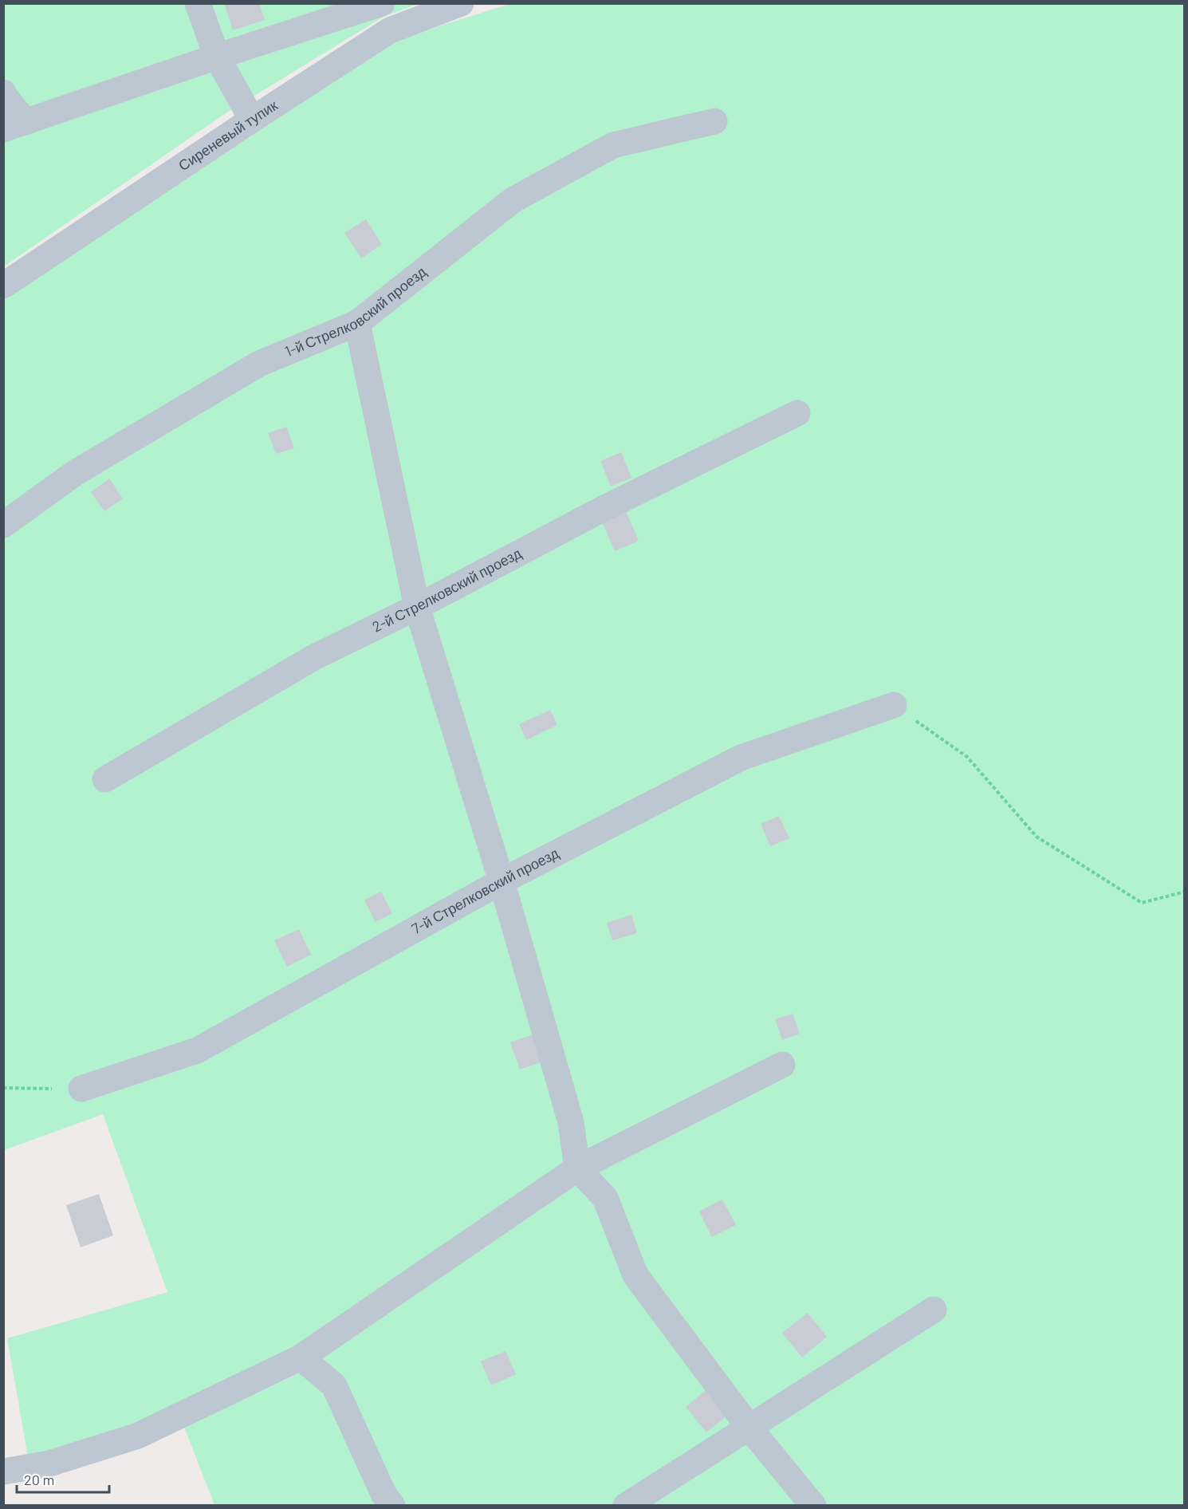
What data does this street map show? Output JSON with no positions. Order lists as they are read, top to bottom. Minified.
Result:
{"streets":{"street":["Сиреневый тупик","1-й Стрелковский проезд","2-й Стрелковский проезд","7-й Стрелковский проезд"]},"scale_bar":"20 m"}
